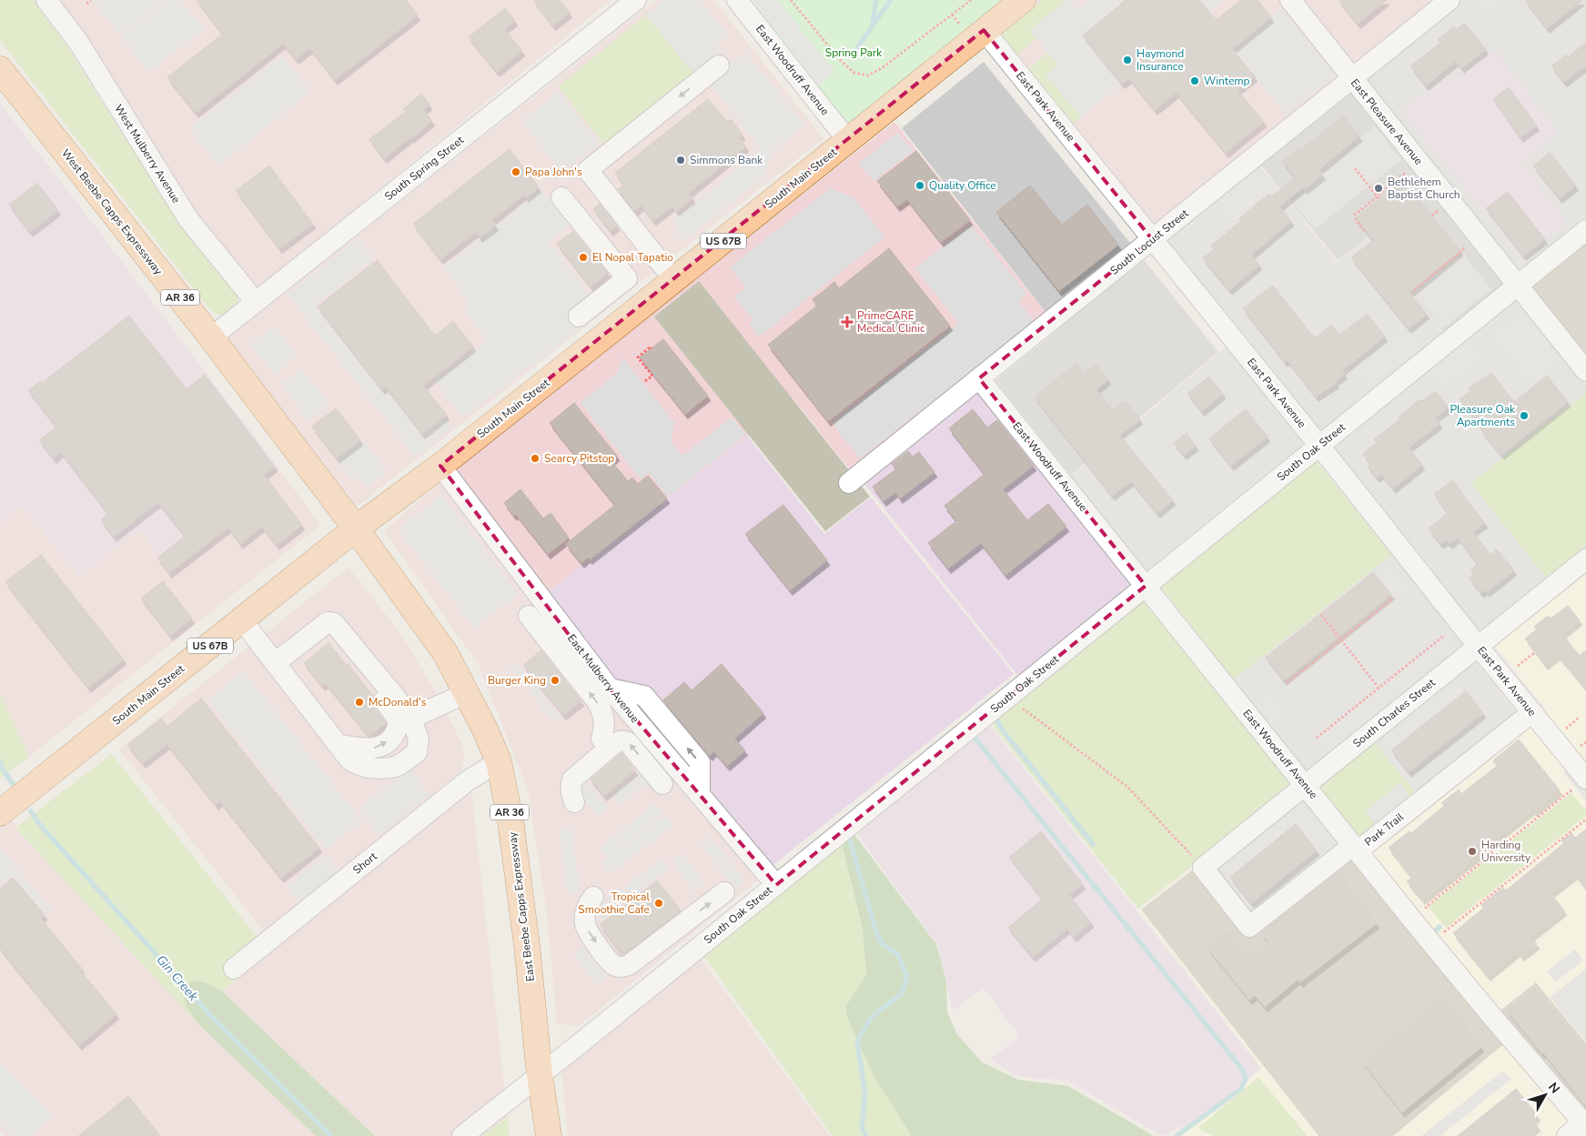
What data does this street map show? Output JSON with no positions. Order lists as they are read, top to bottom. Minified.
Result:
{"streets":{"main road":["South Main Street","West Beebe Capps Expressway","US 67B","AR 36","East Beebe Capps Expressway"],"street":["East Woodruff Avenue","East Park Avenue","East Pleasure Avenue","West Mulberry Avenue","South Spring Street","South Locust Street","South Oak Street","East Mulberry Avenue","South Charles Street","Park Trail","Short"]},"crossings":[["East Woodruff Avenue","South Main Street"],["East Woodruff Avenue","South Locust Street"],["East Woodruff Avenue","South Oak Street"],["East Woodruff Avenue","South Charles Street"],["East Woodruff Avenue","Park Trail"],["East Park Avenue","South Main Street"],["East Park Avenue","South Locust Street"],["East Park Avenue","South Oak Street"],["East Park Avenue","South Charles Street"],["East Park Avenue","Park Trail"],["East Pleasure Avenue","South Locust Street"],["East Pleasure Avenue","South Oak Street"],["West Mulberry Avenue","South Spring Street"],["South Spring Street","West Beebe Capps Expressway"],["South Main Street","West Beebe Capps Expressway"],["South Main Street","East Mulberry Avenue"],["South Main Street","East Beebe Capps Expressway"],["West Beebe Capps Expressway","East Beebe Capps Expressway"],["South Oak Street","East Mulberry Avenue"],["South Oak Street","East Beebe Capps Expressway"],["South Charles Street","Park Trail"],["Short","East Beebe Capps Expressway"]],"water":["Gin Creek"],"parks":["Spring Park"],"places":{"other":["Haymond Insurance","Wintemp","Simmons Bank","Papa John's","Quality Office","Bethlehem Baptist Church","El Nopal Tapatio","Pleasure Oak Apartments","Searcy Pitstop","Burger King","McDonald's","Harding University","Tropical Smoothie Cafe"],"health":["PrimeCARE Medical Clinic"]},"north":"top right"}
